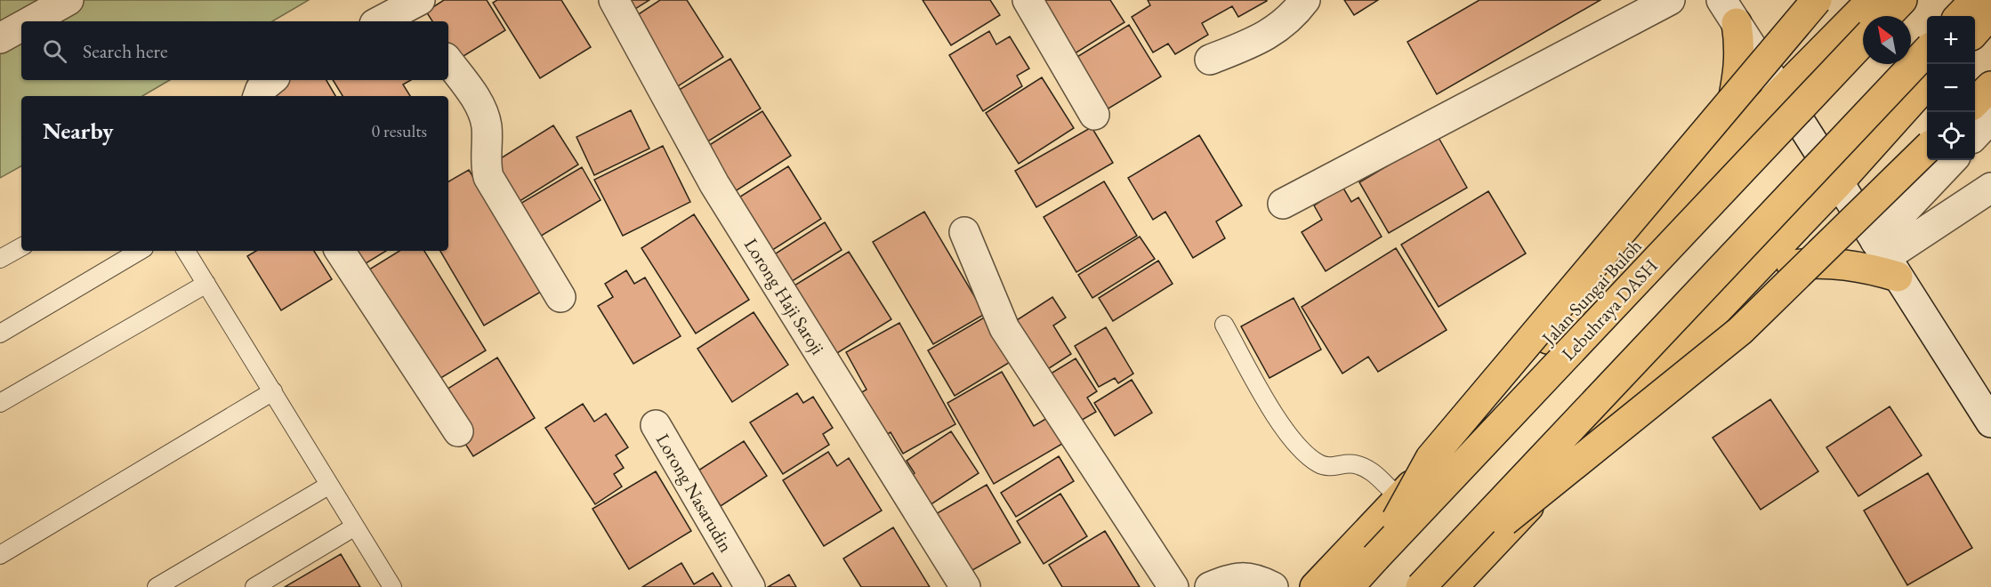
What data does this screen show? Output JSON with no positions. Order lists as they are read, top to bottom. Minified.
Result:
{"streets":{"highway":["Jalan Sungai Buloh","Lebuhraya DASH"],"street":["Lorong Haji Saroji","Lorong Nasarudin"]},"north":"top left","page":{"map_buttons":["+","−"],"search":"Search here","heading":["Nearby","0 results"]}}
